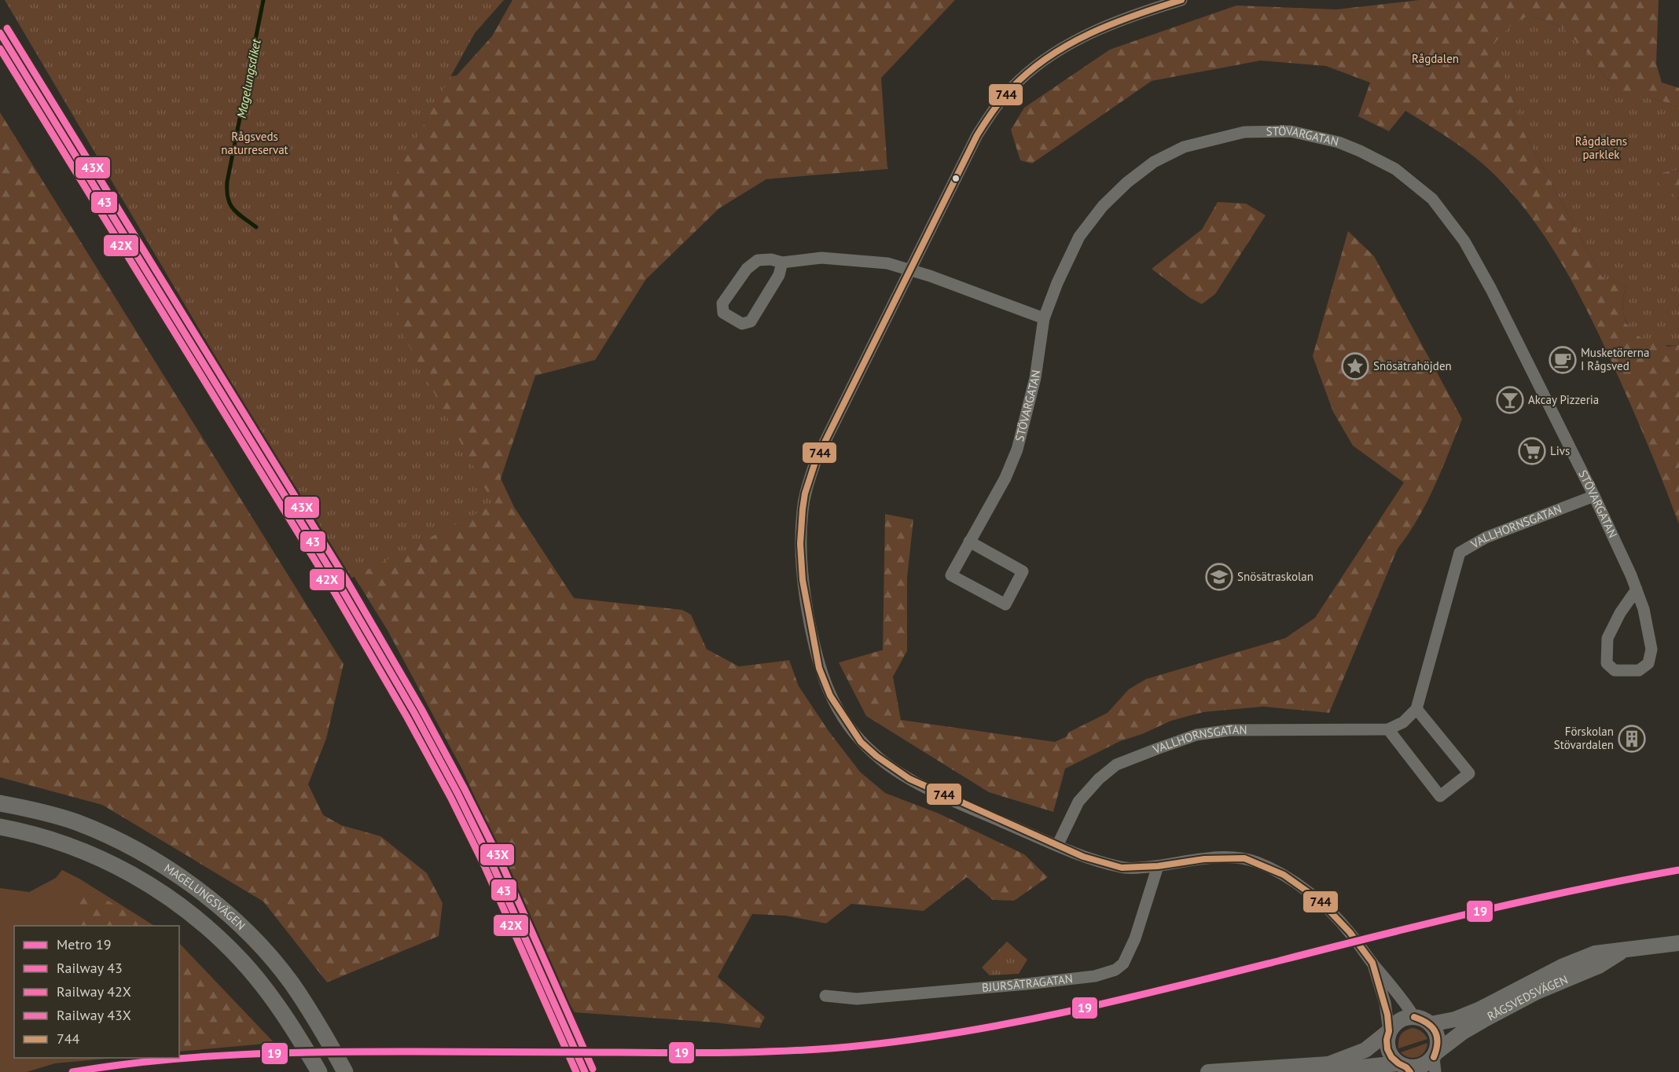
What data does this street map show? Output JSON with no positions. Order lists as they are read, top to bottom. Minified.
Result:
{"streets":{"main road":["MAGELUNGSVÄGEN"],"street":["STÖVARGATAN","VALLHORNSGATAN","BJURSÄTRAGATAN","RÅGSVEDSVÄGEN"]},"crossings":[["STÖVARGATAN","VALLHORNSGATAN"]],"water":["Magelungsdiket"],"parks":["Rågdalen","Rågsveds naturreservat","Rågdalens parklek"],"places":{"cafe":["Musketörerna I Rågsved"],"place":["Snösätrahöjden"],"bar":["Akcay Pizzeria"],"supermarket":["Livs"],"school or university":["Snösätraskolan"],"building":["Förskolan Stövardalen"]},"lines":["transit line 744","rail line 43X","rail line 43","rail line 42X","metro line 19"],"legend":["Metro 19","Railway 43","Railway 42X","Railway 43X","744"]}
